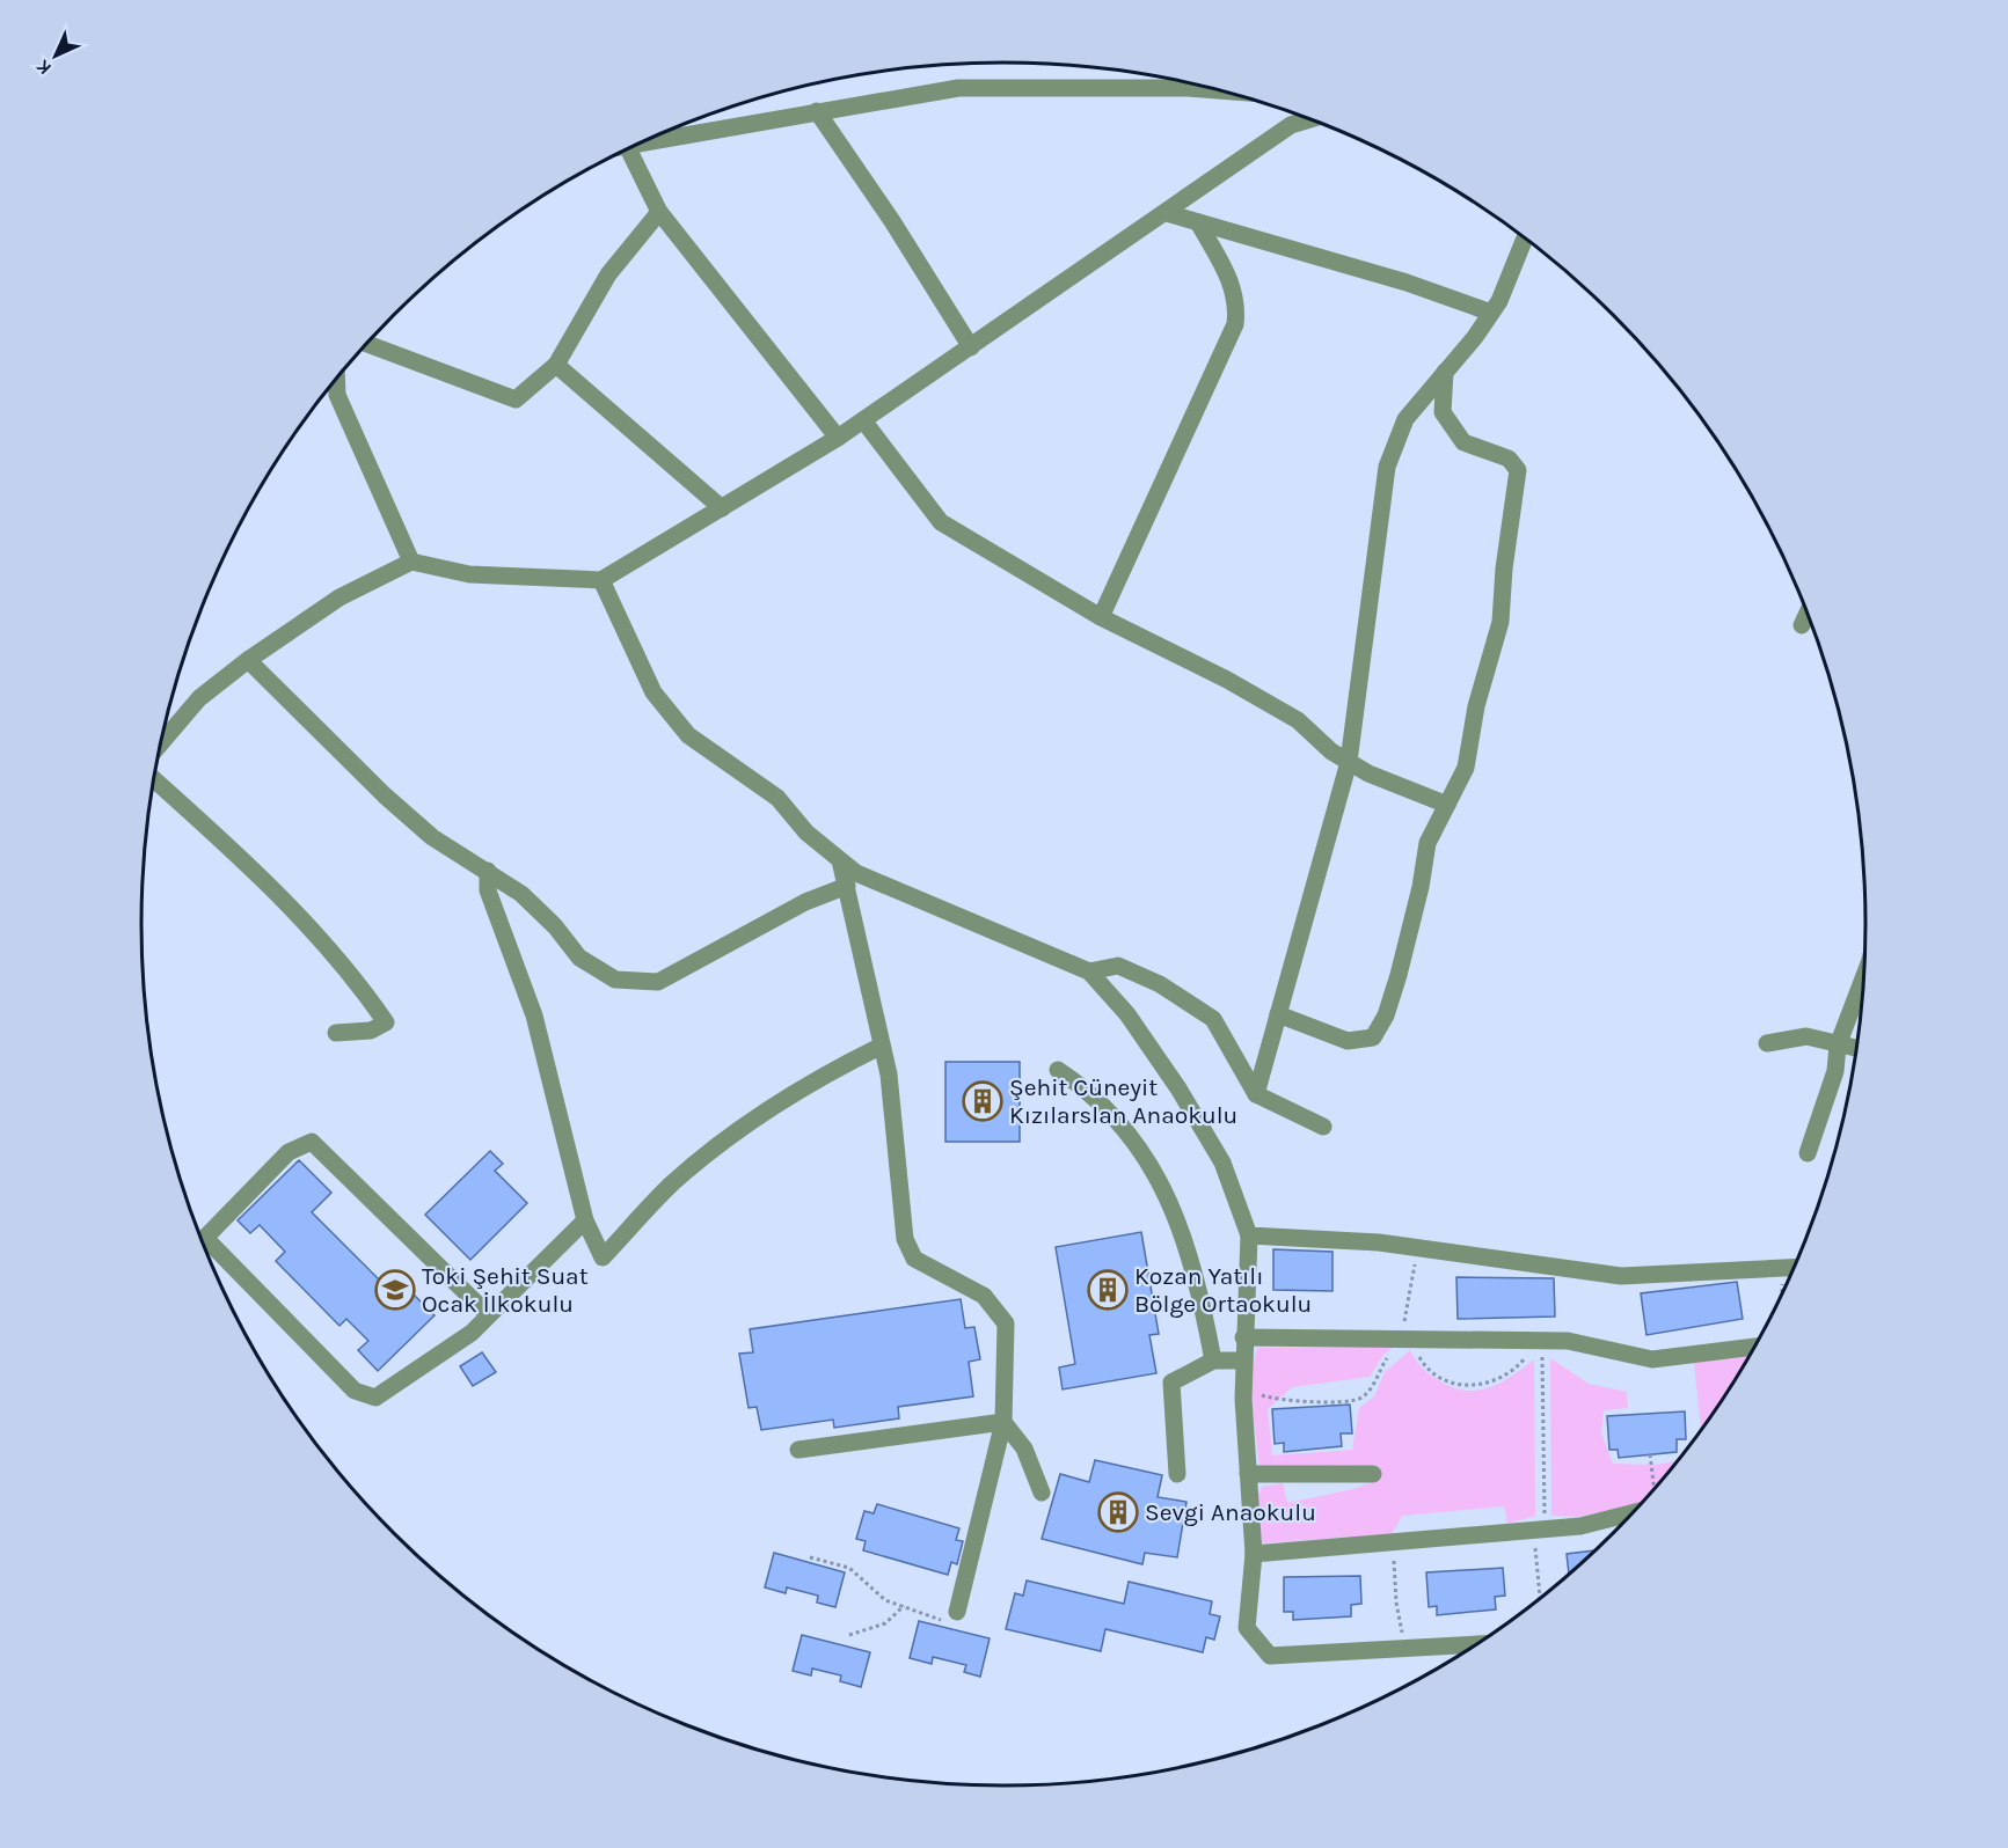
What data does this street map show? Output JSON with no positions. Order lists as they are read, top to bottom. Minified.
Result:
{"places":{"building":["Şehit Cüneyit Kızılarslan Anaokulu","Kozan Yatılı Bölge Ortaokulu","Sevgi Anaokulu"],"school or university":["Toki Şehit Suat Ocak İlkokulu"]},"north":"bottom left"}
